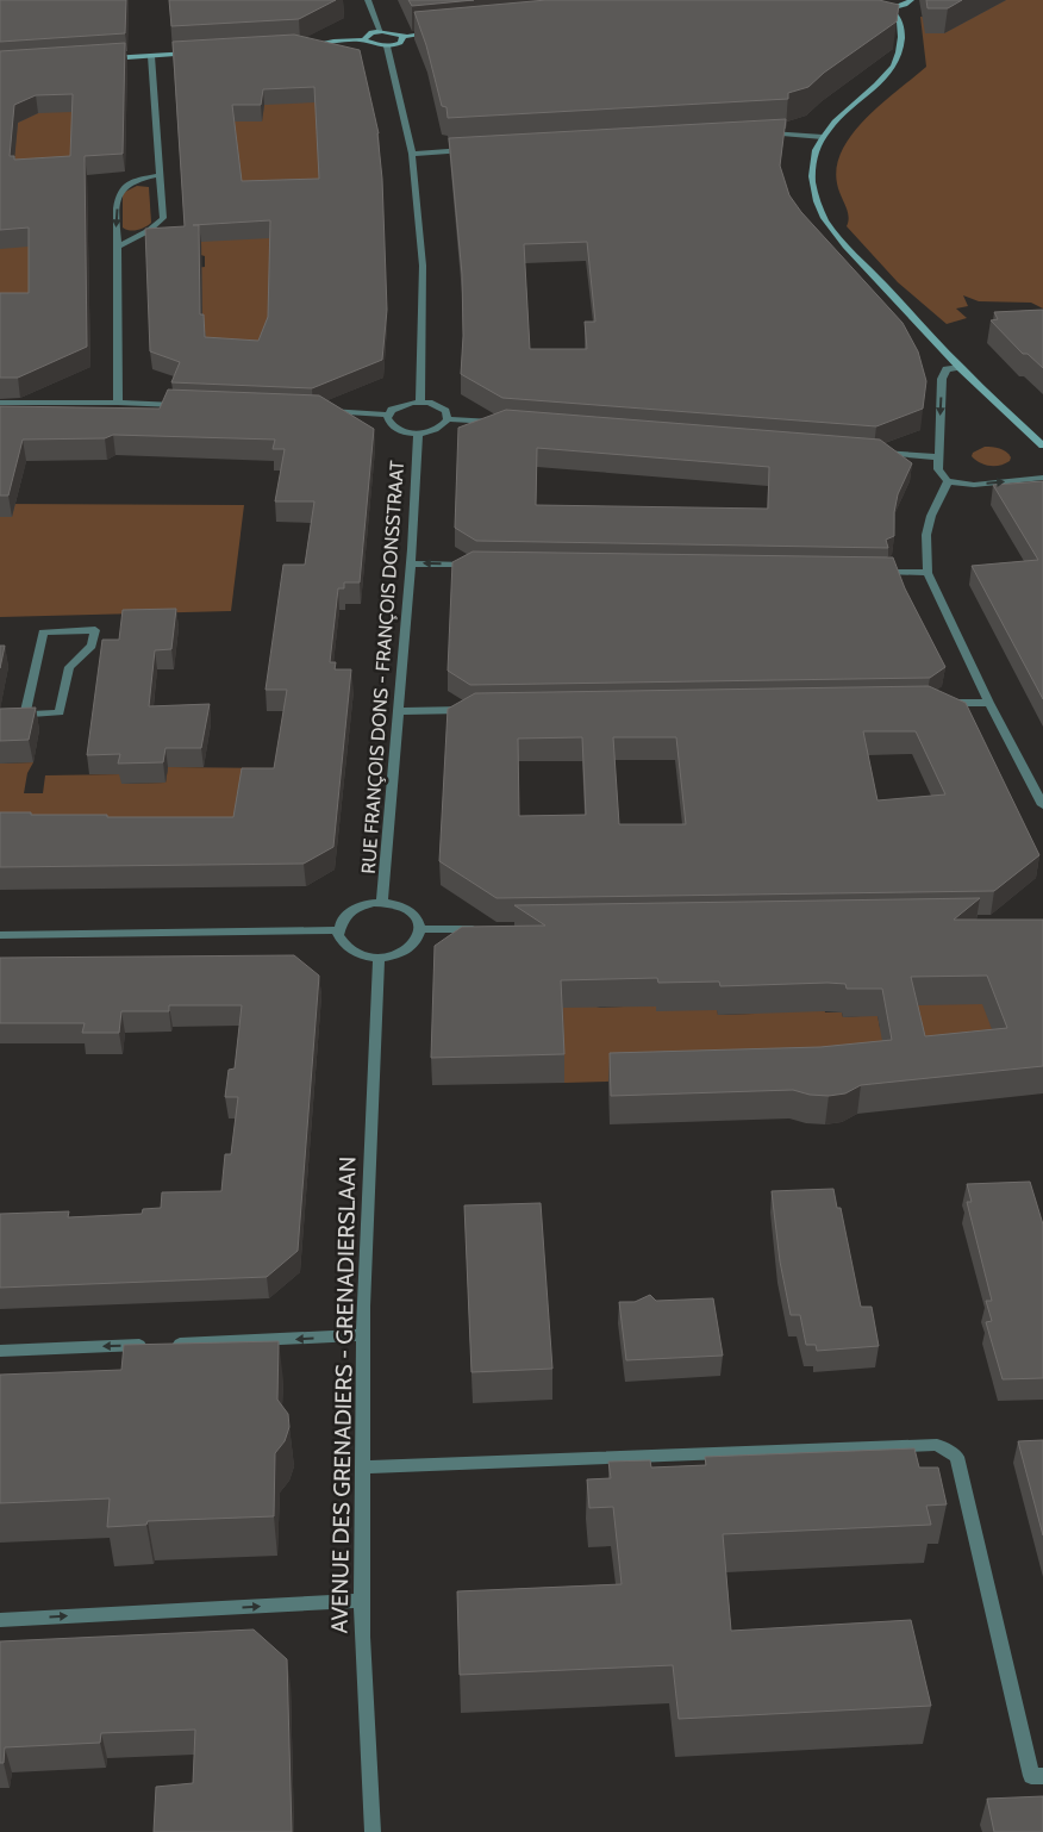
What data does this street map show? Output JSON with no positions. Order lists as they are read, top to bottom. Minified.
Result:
{"streets":{"street":["RUE FRANÇOIS DONS - FRANÇOIS DONSSTRAAT","AVENUE DES GRENADIERS - GRENADIERSLAAN"]},"crossings":[["RUE FRANÇOIS DONS - FRANÇOIS DONSSTRAAT","AVENUE DES GRENADIERS - GRENADIERSLAAN"]]}
